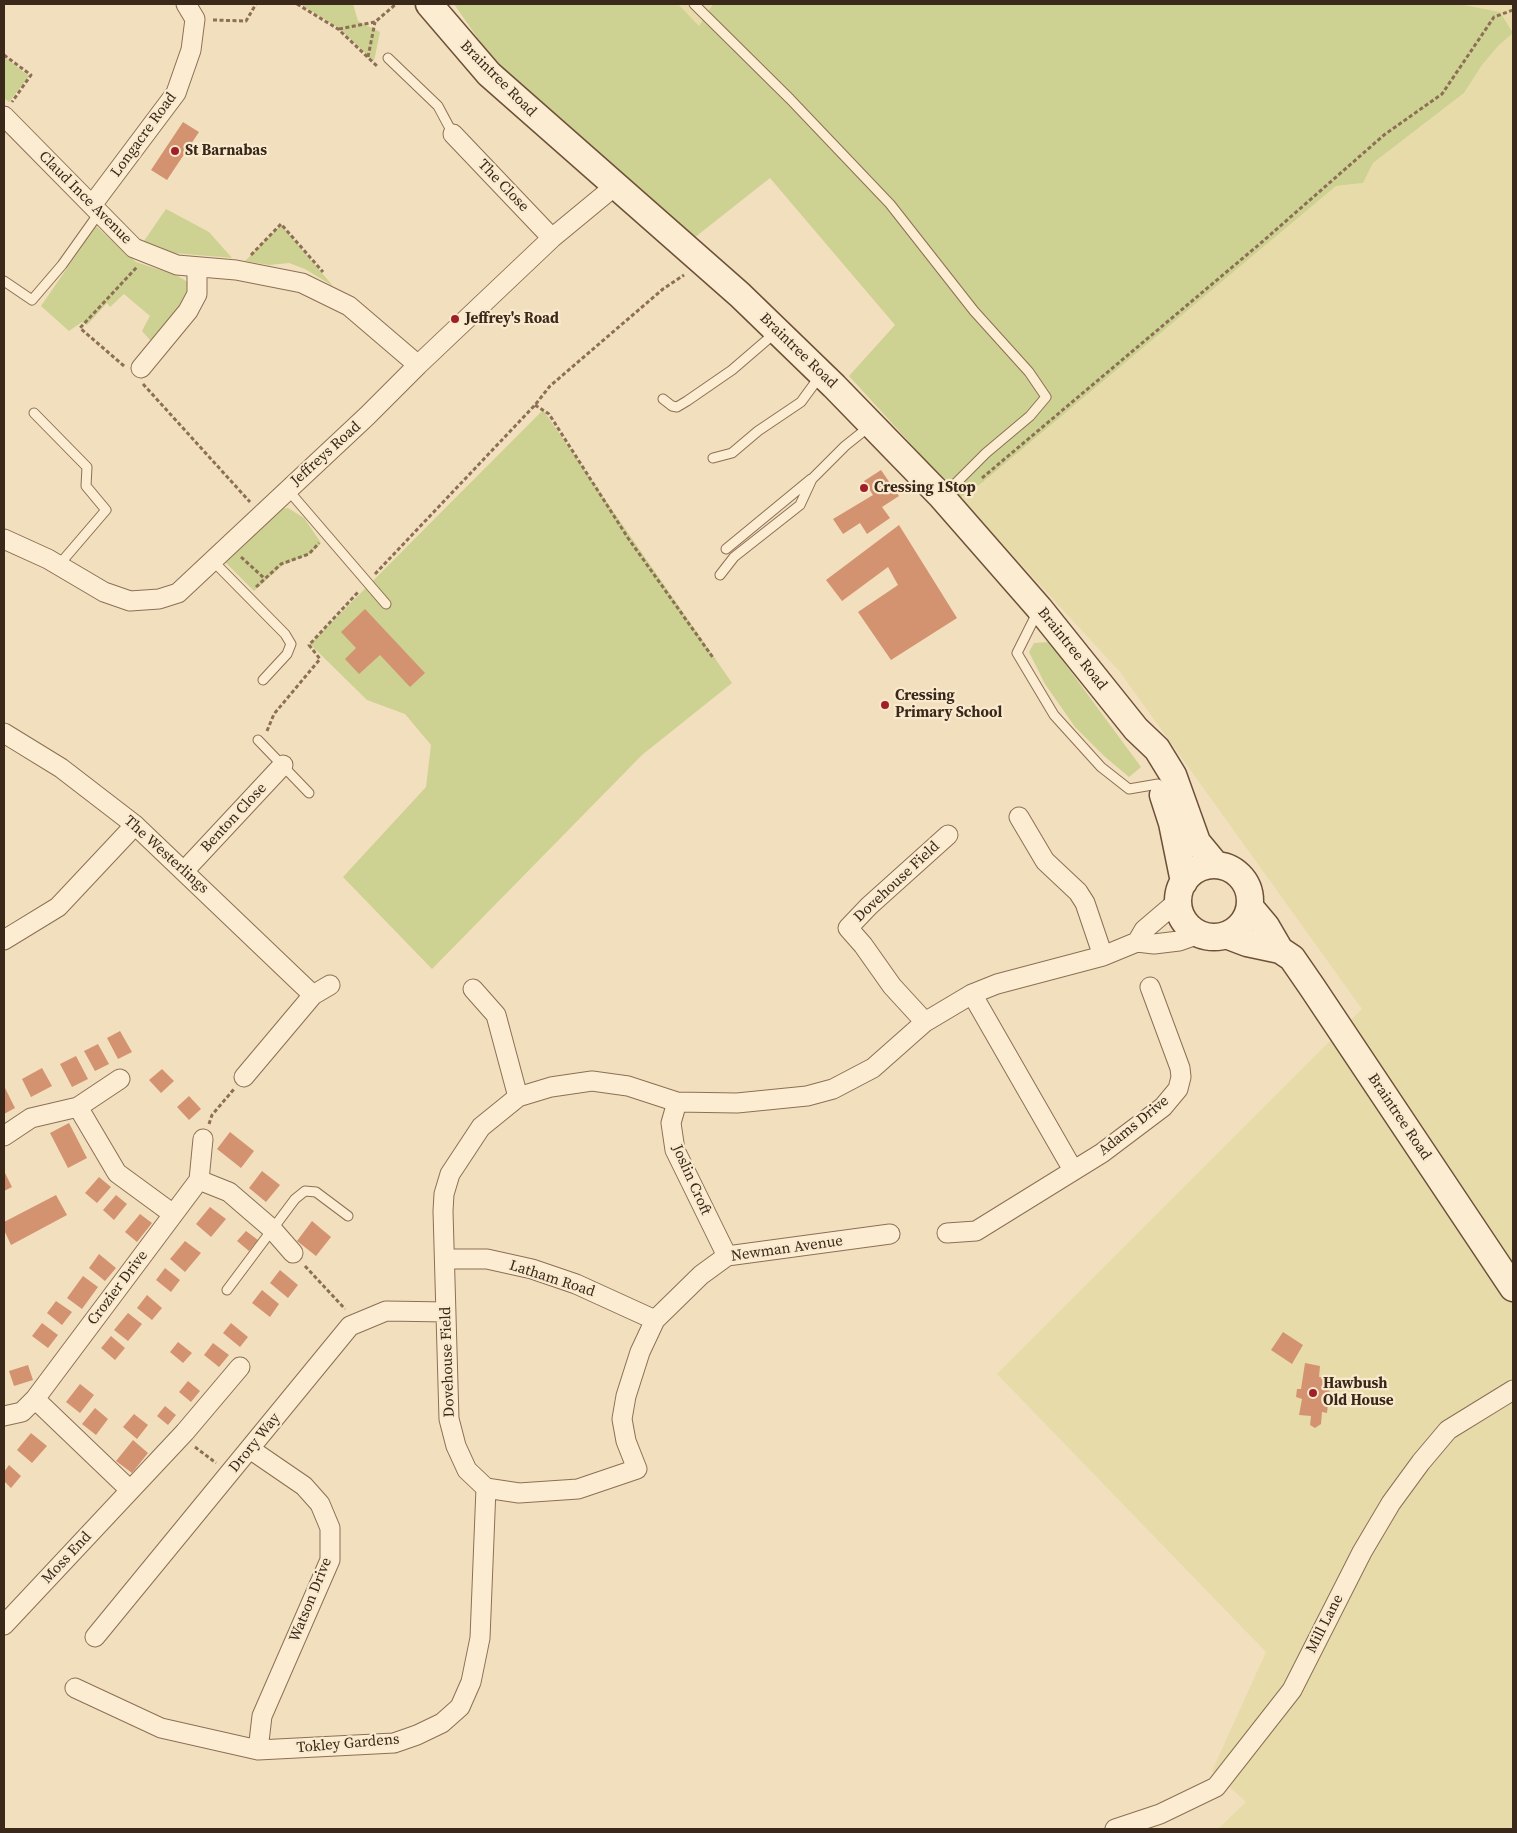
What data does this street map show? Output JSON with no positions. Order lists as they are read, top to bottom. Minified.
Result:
{"streets":{"main road":["Braintree Road"],"street":["Longacre Road","The Close","Claud Ince Avenue","Jeffreys Road","Benton Close","The Westerlings","Dovehouse Field","Adams Drive","Joslin Croft","Newman Avenue","Latham Road","Crozier Drive","Drory Way","Moss End","Watson Drive","Mill Lane","Tokley Gardens"]},"crossings":[["Braintree Road","Jeffreys Road"],["Braintree Road","Dovehouse Field"],["Longacre Road","Claud Ince Avenue"],["The Close","Jeffreys Road"],["Claud Ince Avenue","Jeffreys Road"],["Benton Close","The Westerlings"],["Dovehouse Field","Joslin Croft"],["Dovehouse Field","Newman Avenue"],["Dovehouse Field","Latham Road"],["Dovehouse Field","Drory Way"],["Dovehouse Field","Tokley Gardens"],["Joslin Croft","Newman Avenue"],["Newman Avenue","Latham Road"],["Newman Avenue","Tokley Gardens"],["Drory Way","Watson Drive"],["Watson Drive","Tokley Gardens"]],"places":["St Barnabas","Jeffrey's Road","Cressing 1Stop","Cressing Primary School","Hawbush Old House"]}
